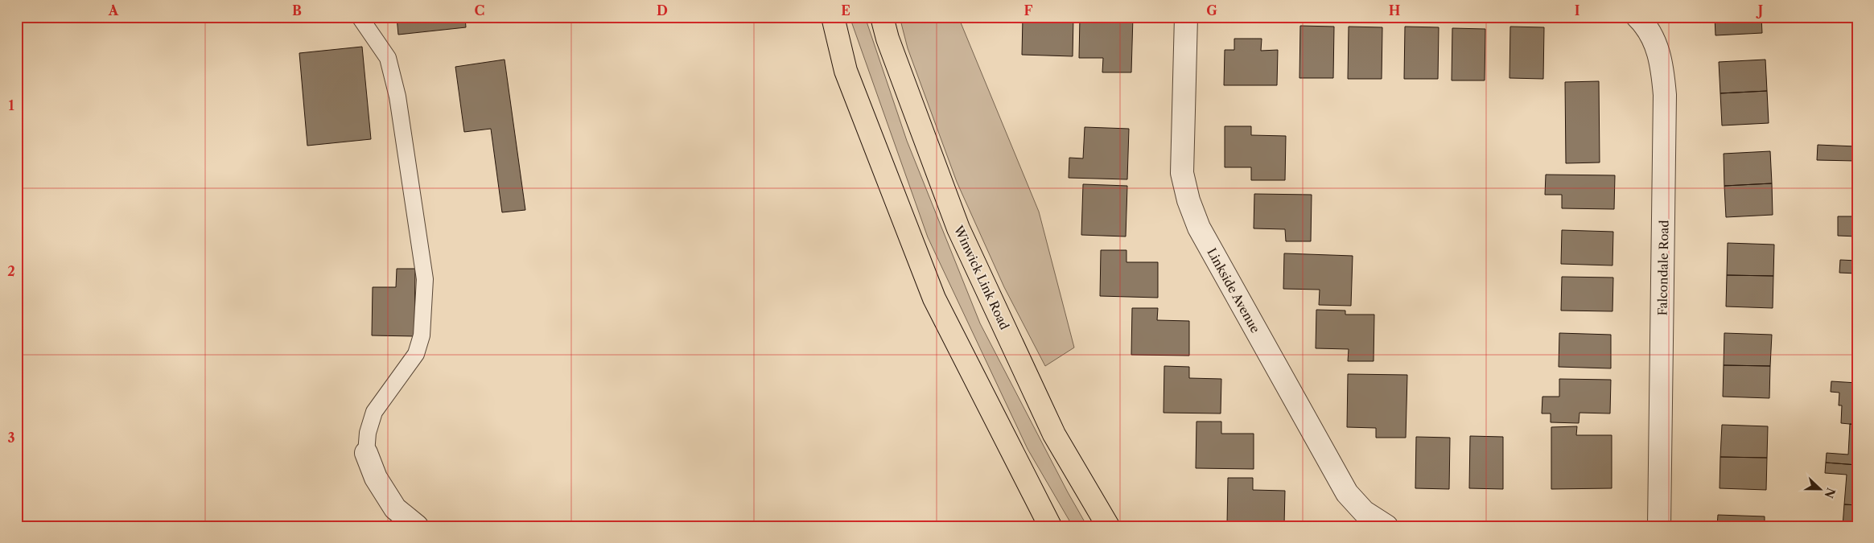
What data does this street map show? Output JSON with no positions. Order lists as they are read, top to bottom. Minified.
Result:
{"streets":{"main road":["Winwick Link Road"],"street":["Falcondale Road","Linkside Avenue"]},"north":"right","grid":{"columns":["A","B","C","D","E","F","G","H","I","J"],"rows":["1","2","3"]}}
